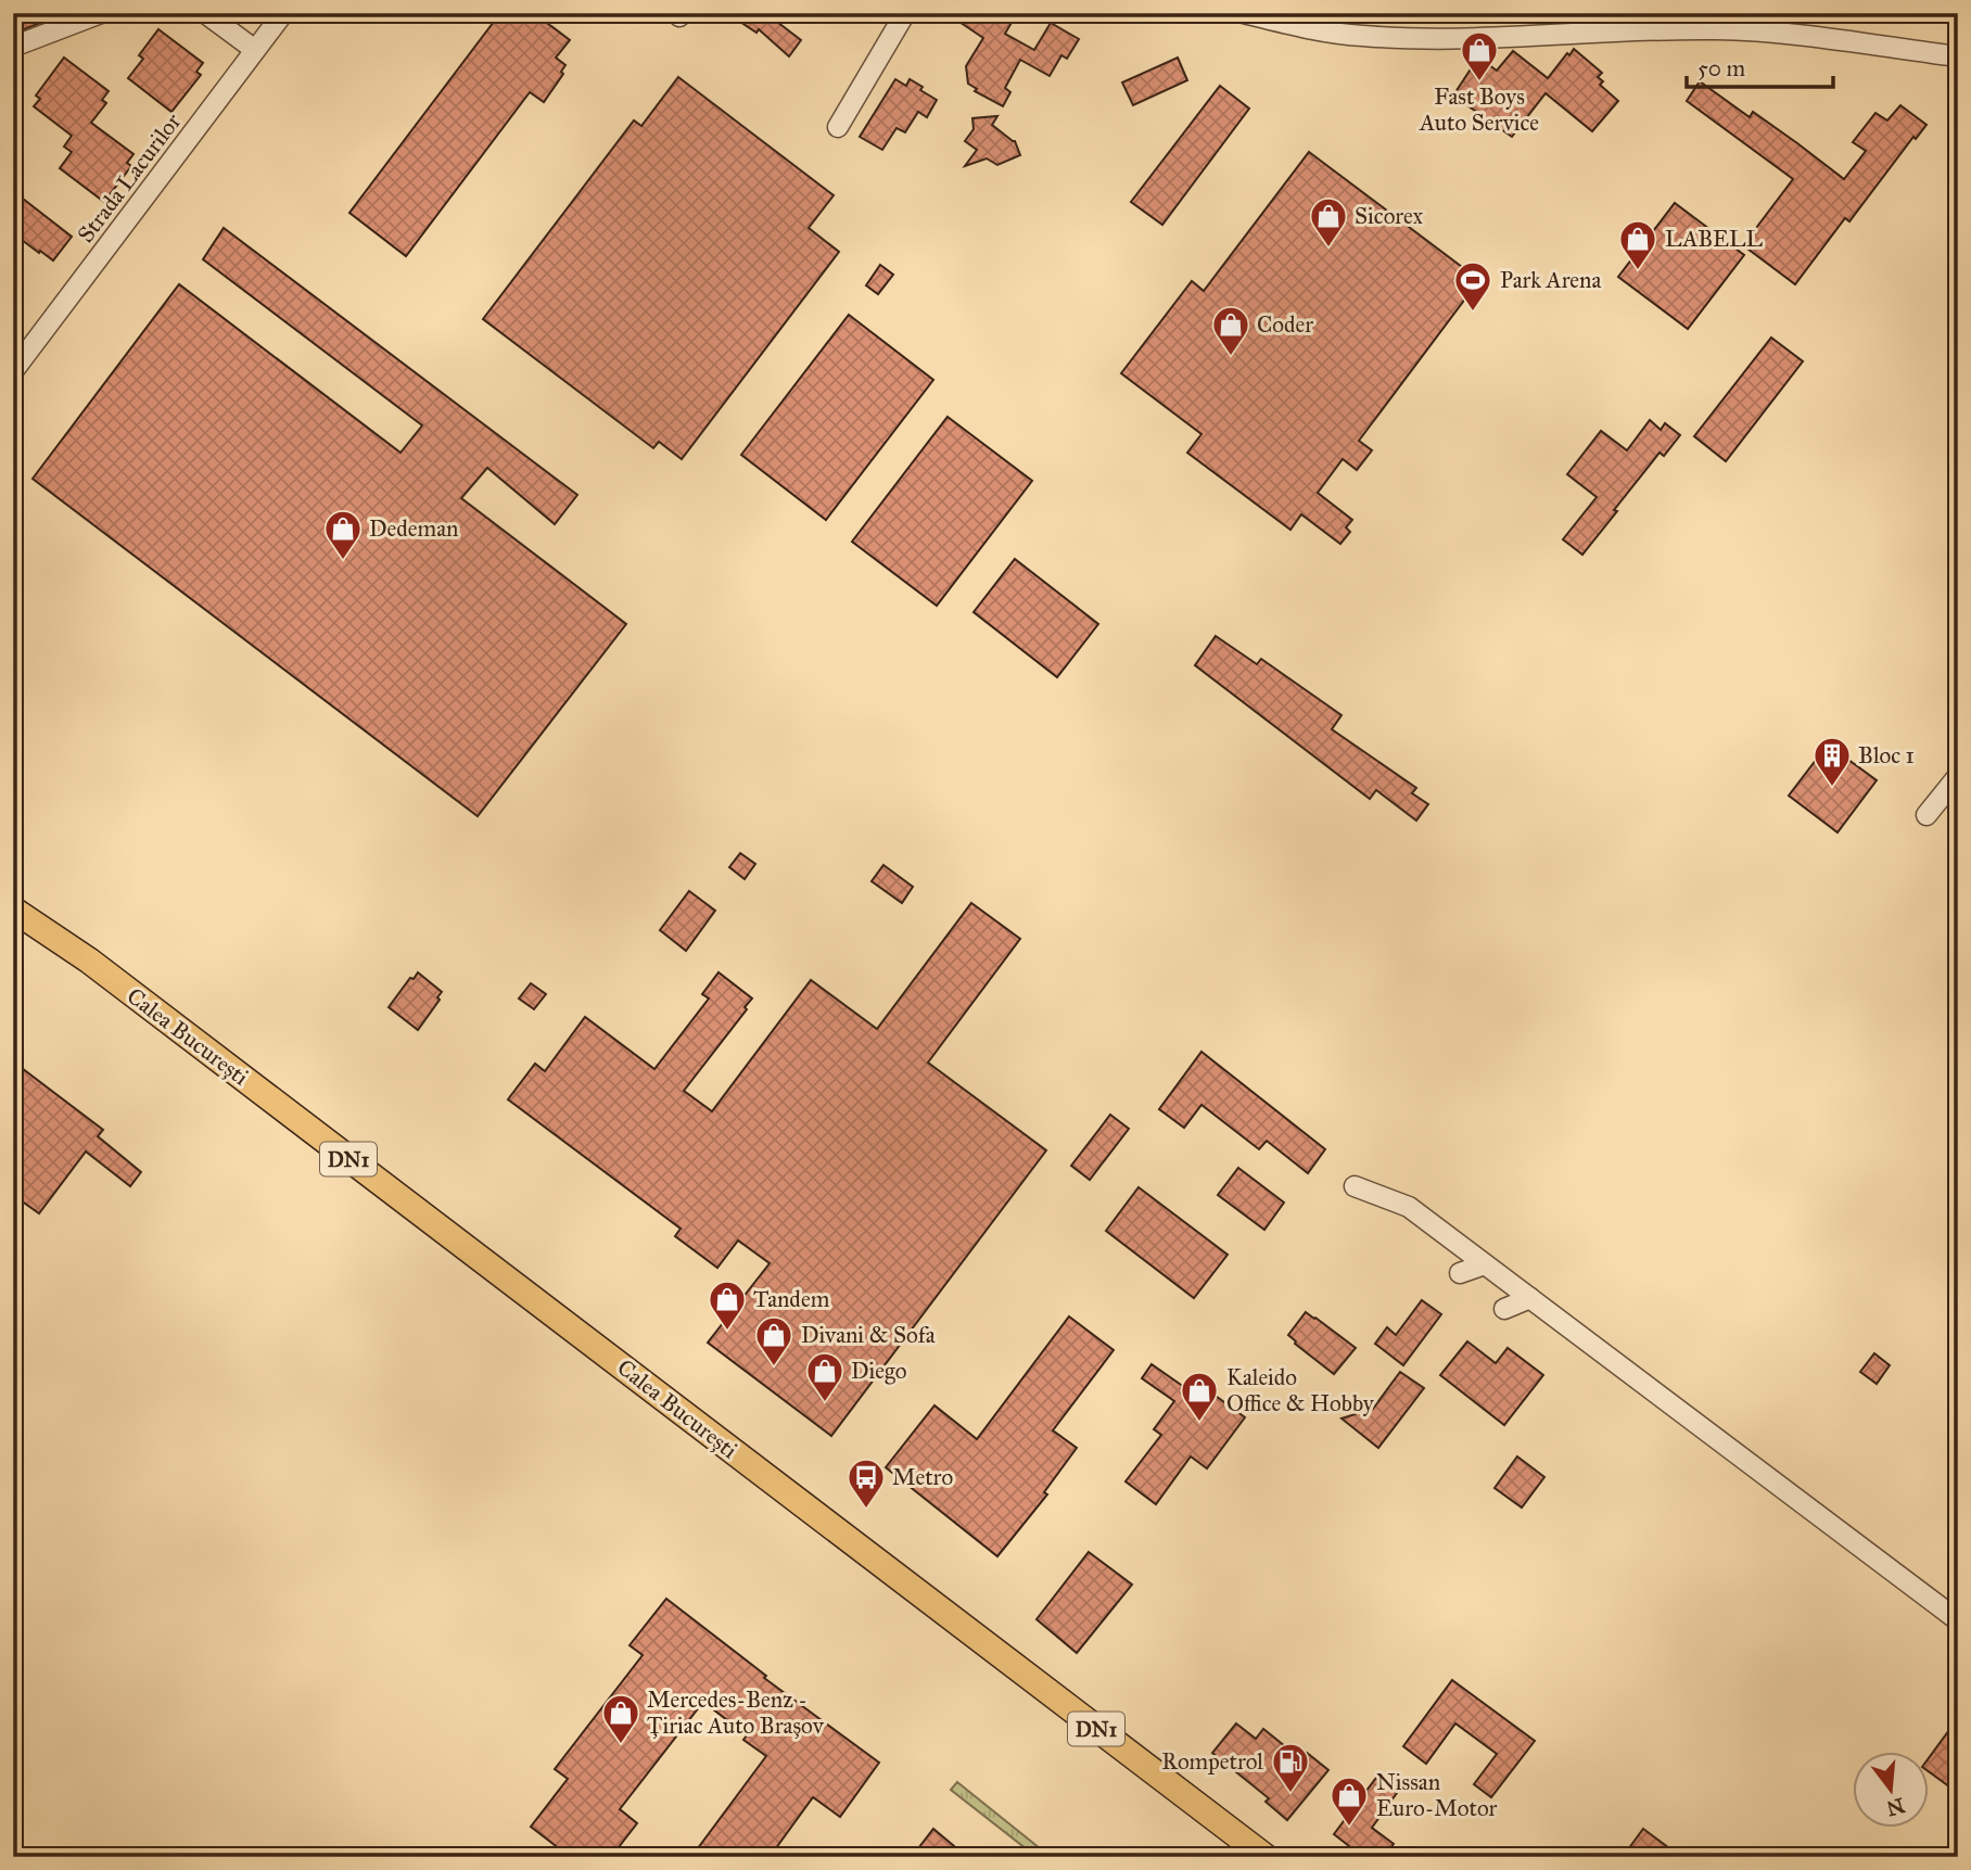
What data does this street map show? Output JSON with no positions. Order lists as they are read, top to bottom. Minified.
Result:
{"streets":{"main road":["Calea București","DN1"],"street":["Strada Lacurilor"]},"places":{"shop":["Fast Boys Auto Service","Sicorex","LABELL","Coder","Dedeman","Tandem","Divani & Sofa","Diego","Kaleido Office & Hobby","Mercedes-Benz - Țiriac Auto Brașov","Nissan Euro-Motor"],"sports":["Park Arena"],"building":["Bloc 1"],"bus stop":["Metro"],"fuel station":["Rompetrol"]},"scale_bar":"50 m","north":"bottom"}
